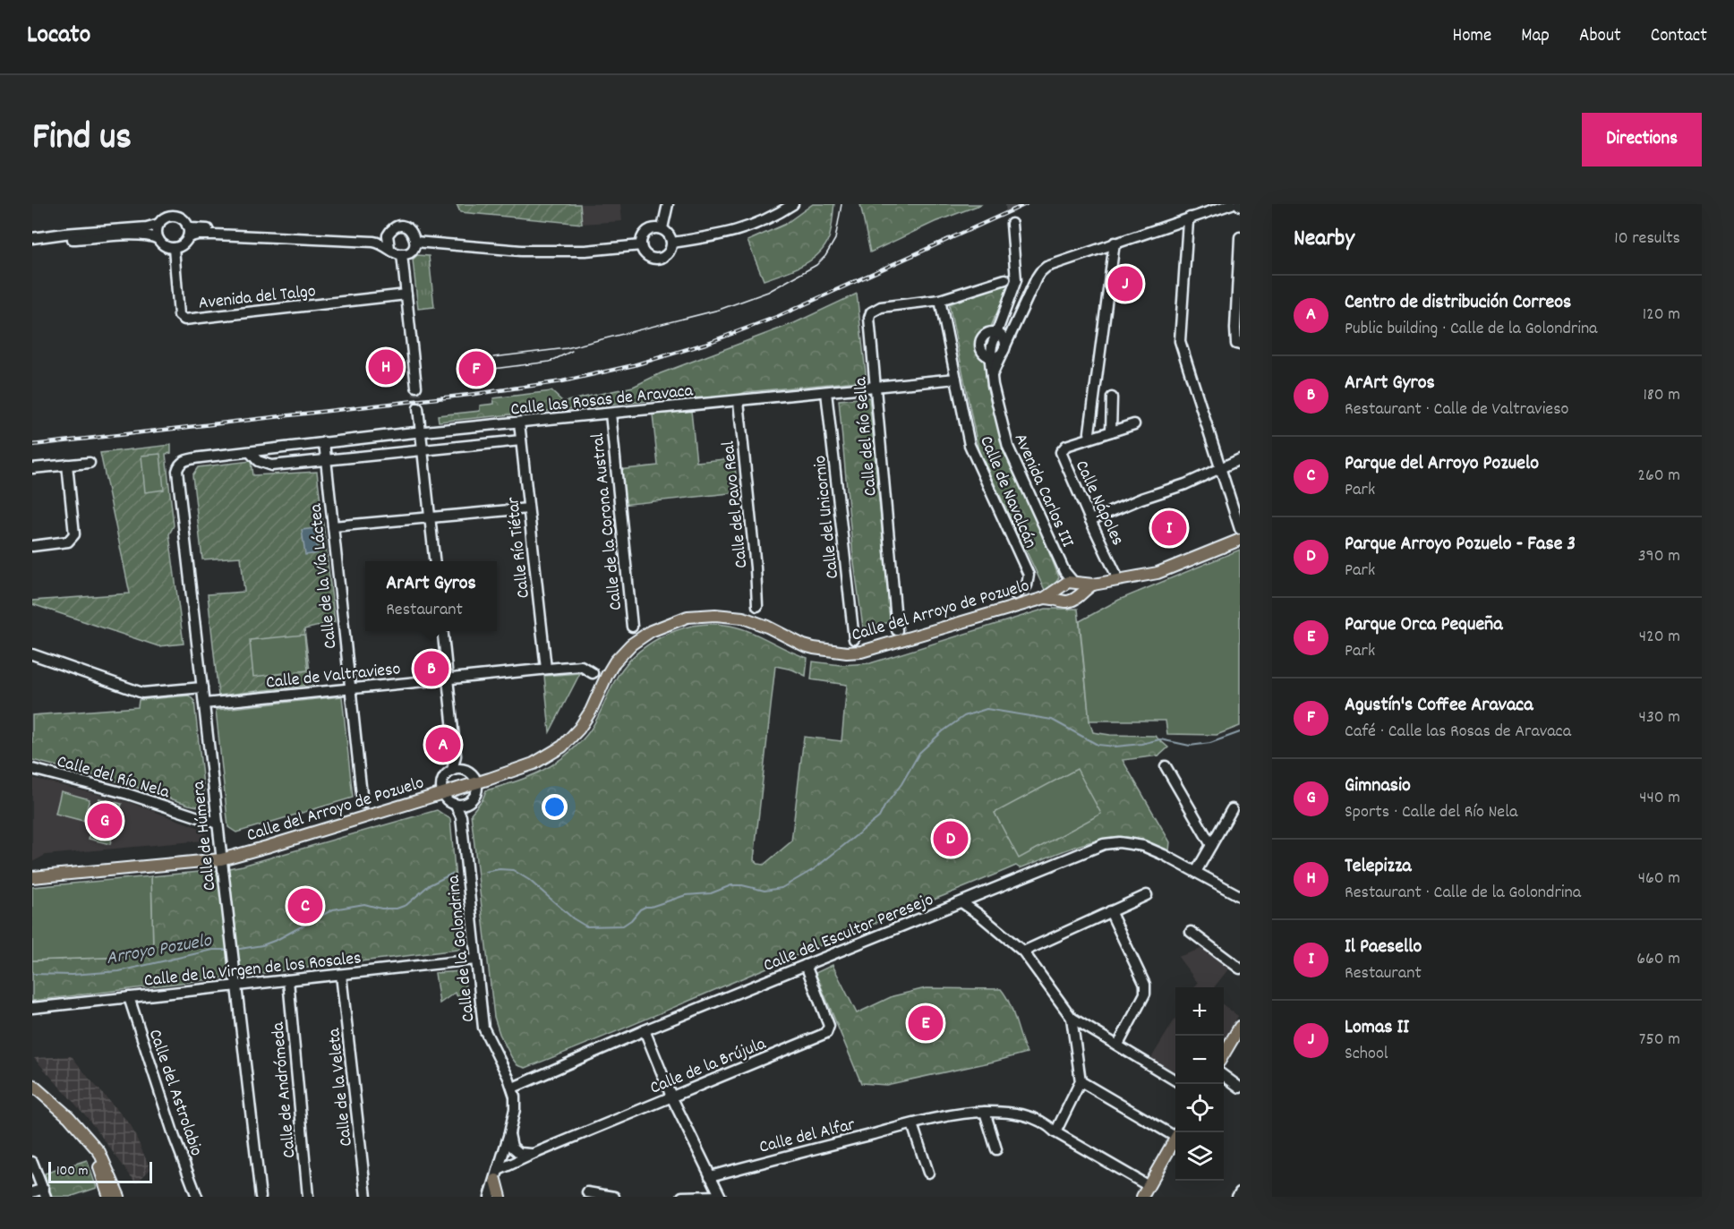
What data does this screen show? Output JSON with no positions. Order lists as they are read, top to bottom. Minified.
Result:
{"streets":{"main road":["Calle del Arroyo de Pozuelo"],"street":["Avenida del Talgo","Calle las Rosas de Aravaca","Calle del Río Sella","Avenida Carlos III","Calle de Navalcán","Calle Nápoles","Calle del Pavo Real","Calle del Unicornio","Calle de la Corona Austral","Calle Río Tiétar","Calle de la Vía Láctea","Calle de Valtravieso","Calle del Río Nela","Calle de Húmera","Calle del Escultor Peresejo","Calle de la Golondrina","Calle de la Virgen de los Rosales","Calle de la Brújula","Calle de la Veleta","Calle de Andrómeda","Calle del Astrolabio","Calle del Alfar"]},"crossings":[["Calle las Rosas de Aravaca","Calle del Río Sella"],["Calle las Rosas de Aravaca","Calle de Navalcán"],["Calle las Rosas de Aravaca","Calle del Pavo Real"],["Calle las Rosas de Aravaca","Calle del Unicornio"],["Calle las Rosas de Aravaca","Calle de la Corona Austral"],["Calle las Rosas de Aravaca","Calle Río Tiétar"],["Calle las Rosas de Aravaca","Calle de la Vía Láctea"],["Calle las Rosas de Aravaca","Calle de Húmera"],["Calle del Río Sella","Calle de Navalcán"],["Avenida Carlos III","Calle del Arroyo de Pozuelo"],["Calle Río Tiétar","Calle de Valtravieso"],["Calle de la Vía Láctea","Calle de Valtravieso"],["Calle del Arroyo de Pozuelo","Calle de Húmera"],["Calle del Arroyo de Pozuelo","Calle de la Golondrina"],["Calle de Valtravieso","Calle de Húmera"],["Calle del Río Nela","Calle de Húmera"],["Calle de Húmera","Calle de la Virgen de los Rosales"],["Calle del Escultor Peresejo","Calle de la Golondrina"],["Calle del Escultor Peresejo","Calle de la Brújula"],["Calle de la Golondrina","Calle de la Virgen de los Rosales"],["Calle de la Golondrina","Calle de la Brújula"],["Calle de la Virgen de los Rosales","Calle de la Veleta"],["Calle de la Virgen de los Rosales","Calle de Andrómeda"],["Calle de la Virgen de los Rosales","Calle del Astrolabio"]],"water":["Arroyo Pozuelo"],"scale_bar":"100 m","page":{"header":"Locato","nav":["Home","Map","About","Contact"],"title":"Find us","buttons":"Directions","heading":["Nearby","10 results"],"pins":["J","H","F","I","B","A","G","D","C","E"],"list":[{"mark":"A","name":"Centro de distribución Correos","note":"Public building · Calle de la Golondrina","value":"120 m"},{"mark":"B","name":"ArArt Gyros","note":"Restaurant · Calle de Valtravieso","value":"180 m"},{"mark":"C","name":"Parque del Arroyo Pozuelo","note":"Park","value":"260 m"},{"mark":"D","name":"Parque Arroyo Pozuelo - Fase 3","note":"Park","value":"390 m"},{"mark":"E","name":"Parque Orca Pequeña","note":"Park","value":"420 m"},{"mark":"F","name":"Agustín's Coffee Aravaca","note":"Café · Calle las Rosas de Aravaca","value":"430 m"},{"mark":"G","name":"Gimnasio","note":"Sports · Calle del Río Nela","value":"440 m"},{"mark":"H","name":"Telepizza","note":"Restaurant · Calle de la Golondrina","value":"460 m"},{"mark":"I","name":"Il Paesello","note":"Restaurant","value":"660 m"},{"mark":"J","name":"Lomas II","note":"School","value":"750 m"}],"popup":["ArArt Gyros","Restaurant"],"map_buttons":["+","−"],"scale":"100 m"}}
